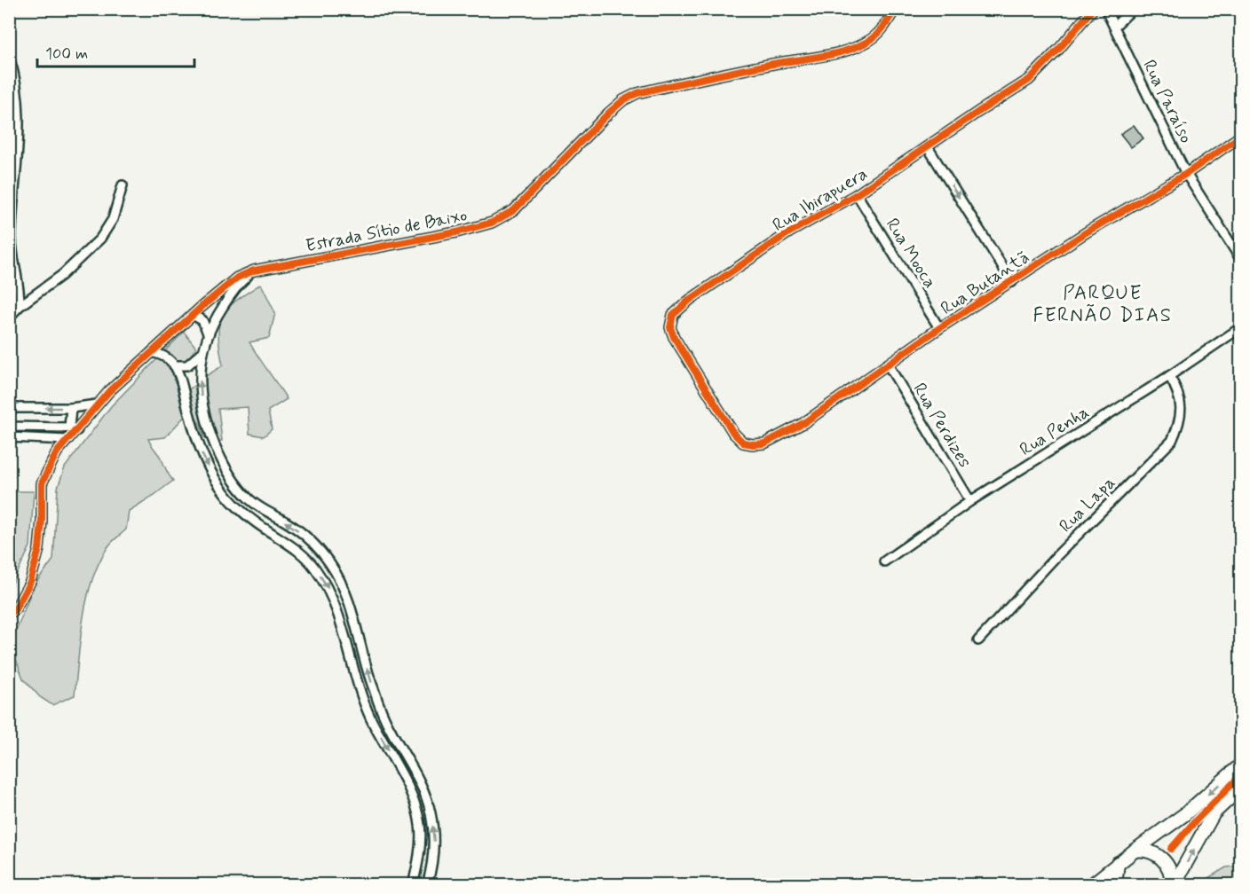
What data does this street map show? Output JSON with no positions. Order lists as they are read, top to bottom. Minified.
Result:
{"streets":{"street":["Rua Paraíso","Rua Ibirapuera","Estrada Sítio de Baixo","Rua Mooca","Rua Butantã","Rua Perdizes","Rua Penha","Rua Lapa"]},"crossings":[["Rua Paraíso","Rua Butantã"],["Rua Ibirapuera","Rua Mooca"],["Rua Ibirapuera","Rua Butantã"],["Rua Mooca","Rua Butantã"],["Rua Butantã","Rua Perdizes"],["Rua Perdizes","Rua Penha"],["Rua Penha","Rua Lapa"]],"districts":["PARQUE FERNÃO DIAS"],"scale_bar":"100 m"}
